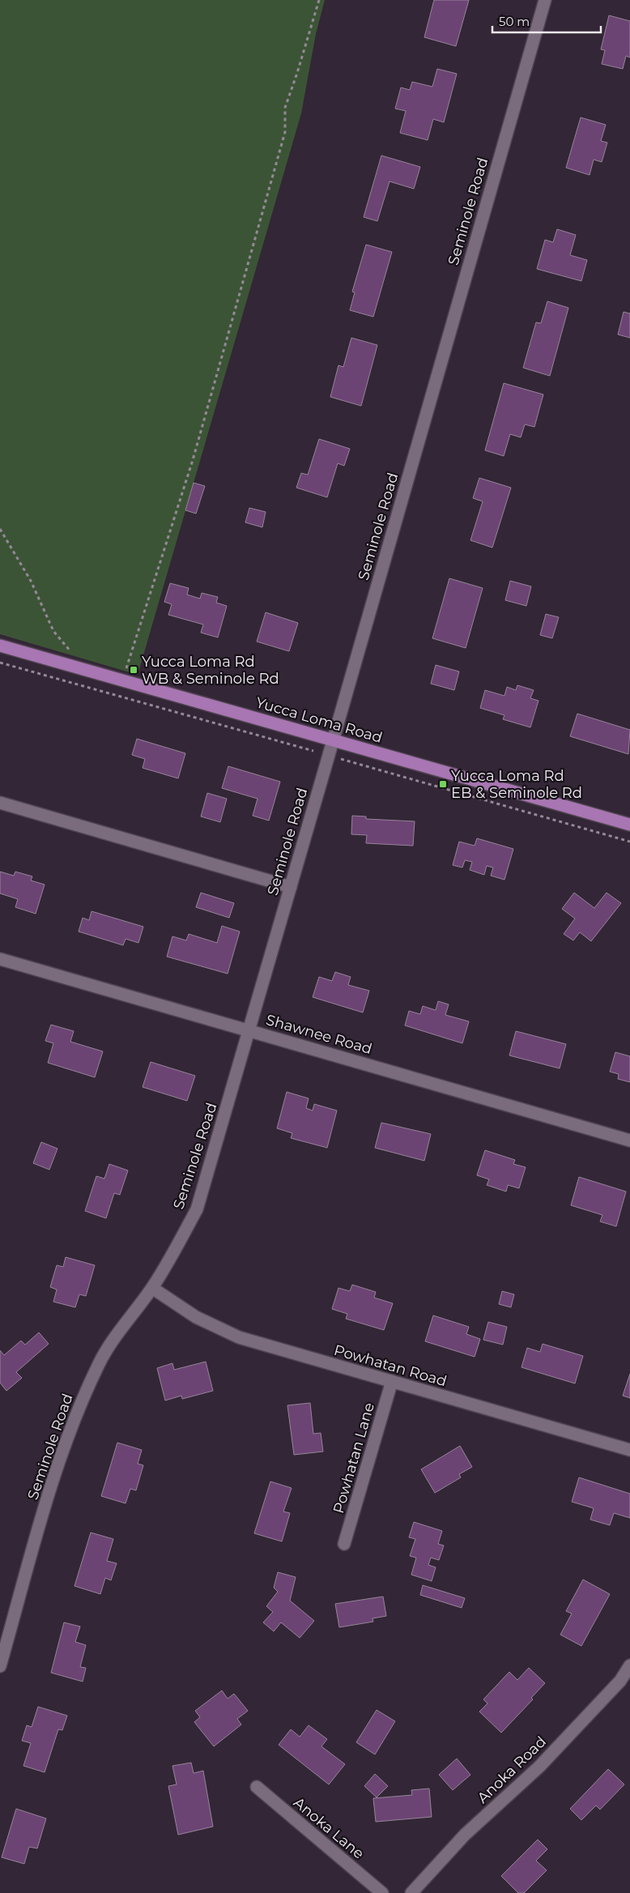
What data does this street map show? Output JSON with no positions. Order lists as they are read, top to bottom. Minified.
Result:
{"streets":{"main road":["Yucca Loma Road"],"street":["Seminole Road","Shawnee Road","Powhatan Road","Powhatan Lane","Anoka Road","Anoka Lane"]},"crossings":[["Seminole Road","Yucca Loma Road"],["Seminole Road","Shawnee Road"],["Seminole Road","Powhatan Road"],["Powhatan Road","Powhatan Lane"]],"places":{"transit":["Yucca Loma Rd WB & Seminole Rd","Yucca Loma Rd EB & Seminole Rd"]},"scale_bar":"50 m"}
